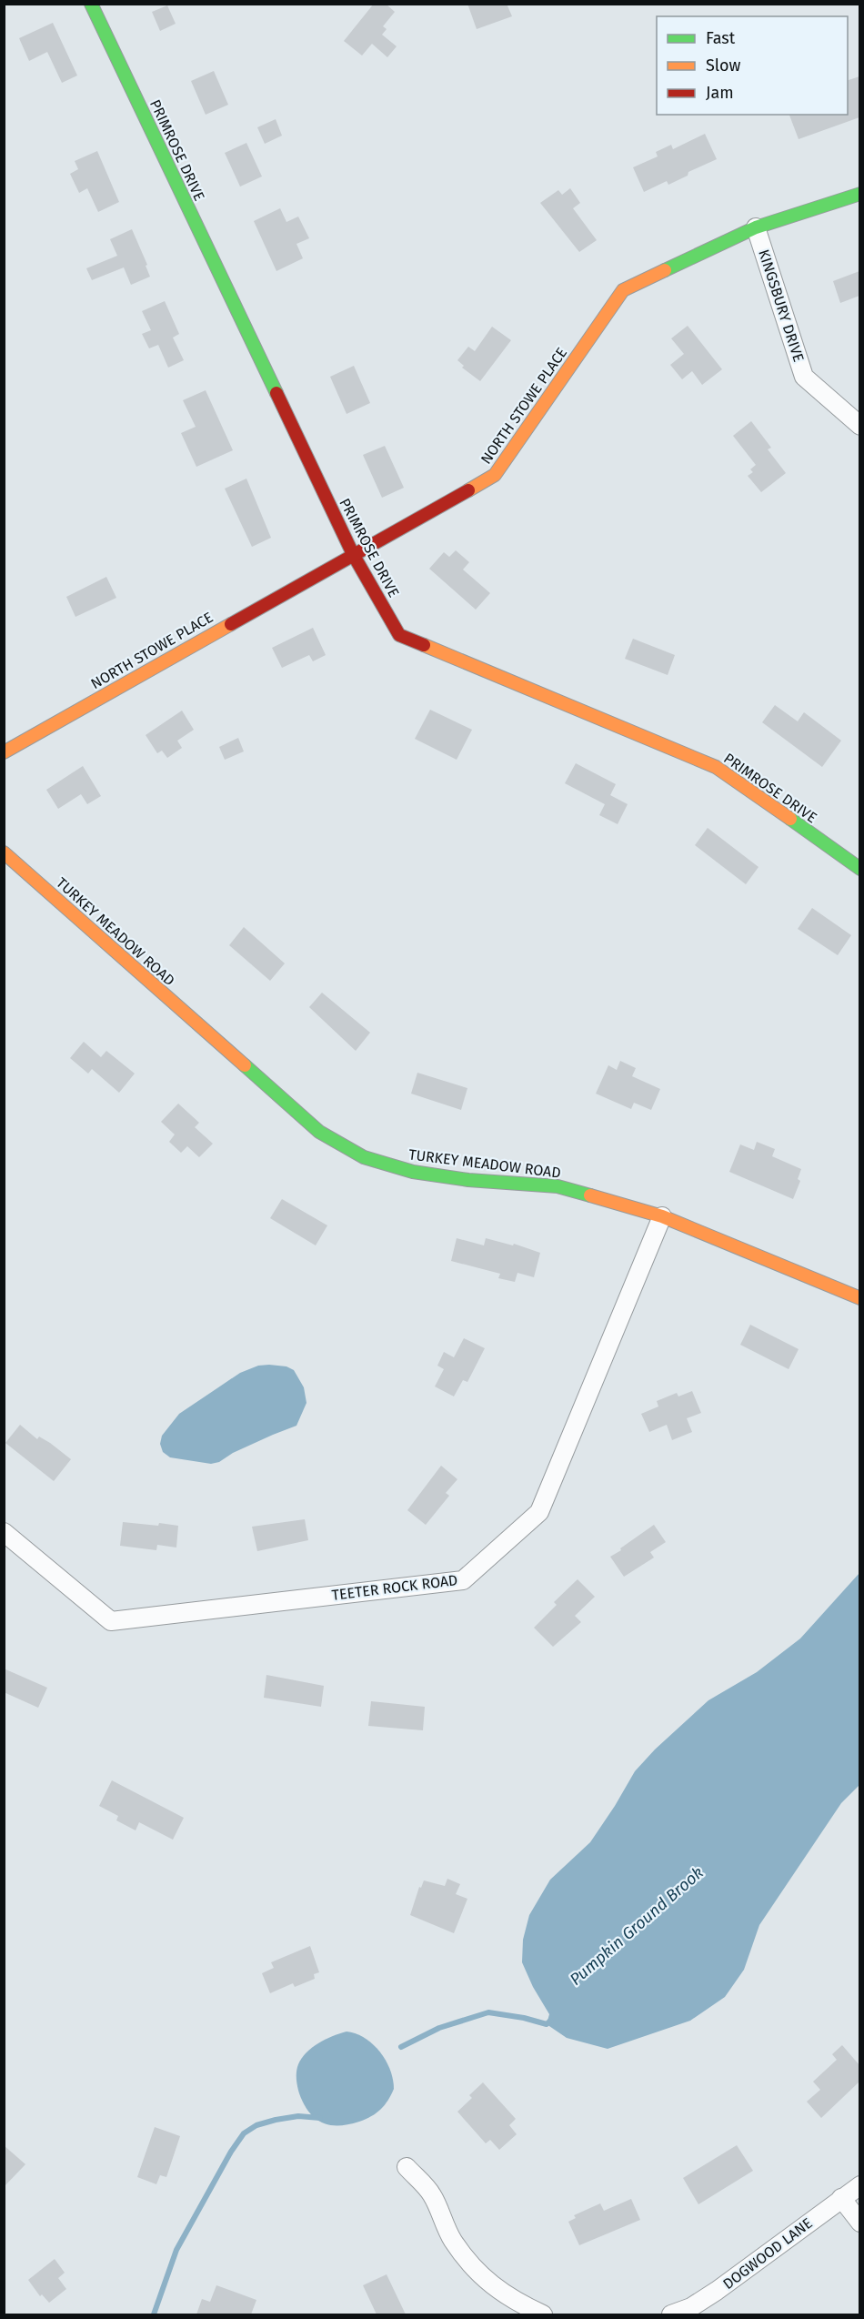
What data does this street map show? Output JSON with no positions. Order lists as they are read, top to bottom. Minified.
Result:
{"streets":{"street":["PRIMROSE DRIVE","KINGSBURY DRIVE","NORTH STOWE PLACE","TURKEY MEADOW ROAD","TEETER ROCK ROAD","DOGWOOD LANE"]},"crossings":[["PRIMROSE DRIVE","NORTH STOWE PLACE"],["KINGSBURY DRIVE","NORTH STOWE PLACE"],["TURKEY MEADOW ROAD","TEETER ROCK ROAD"]],"water":["Pumpkin Ground Brook"],"legend":["Fast","Slow","Jam"]}
